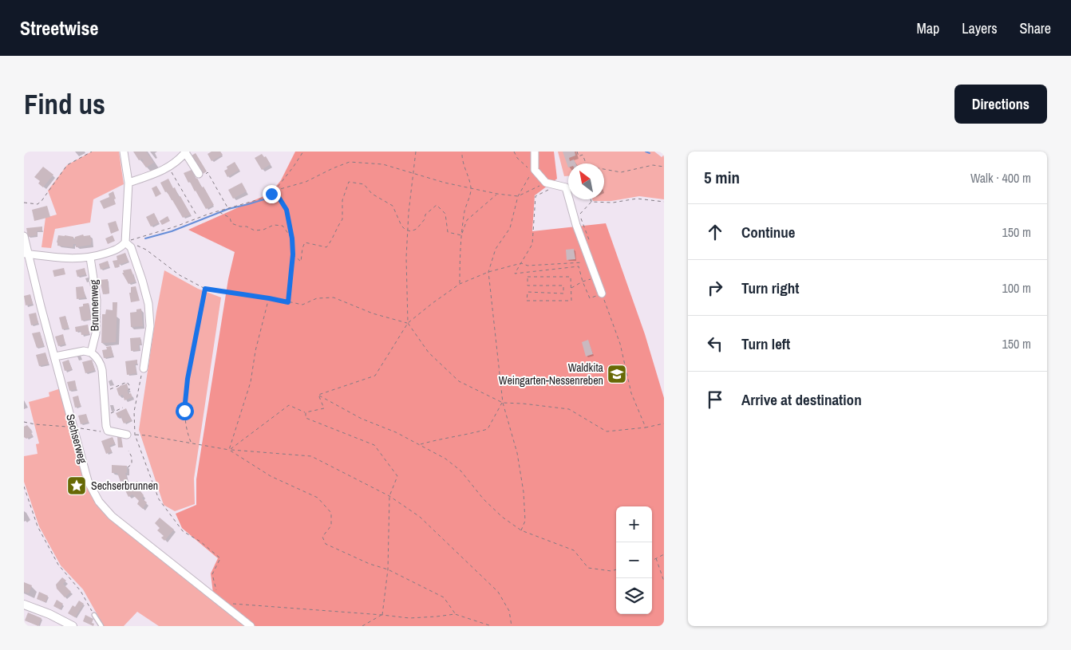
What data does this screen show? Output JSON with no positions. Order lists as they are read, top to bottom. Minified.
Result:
{"streets":{"street":["Brunnenweg","Sechserweg"]},"places":{"school or university":["Waldkita Weingarten-Nessenreben"],"place":["Sechserbrunnen"]},"north":"top left","page":{"header":"Streetwise","nav":["Map","Layers","Share"],"buttons":"Directions","title":"Find us","heading":["5 min","Walk · 400 m"],"list":[["Continue","150 m"],["Turn right","100 m"],["Turn left","150 m"],"Arrive at destination"],"map_buttons":["+","−"]}}
